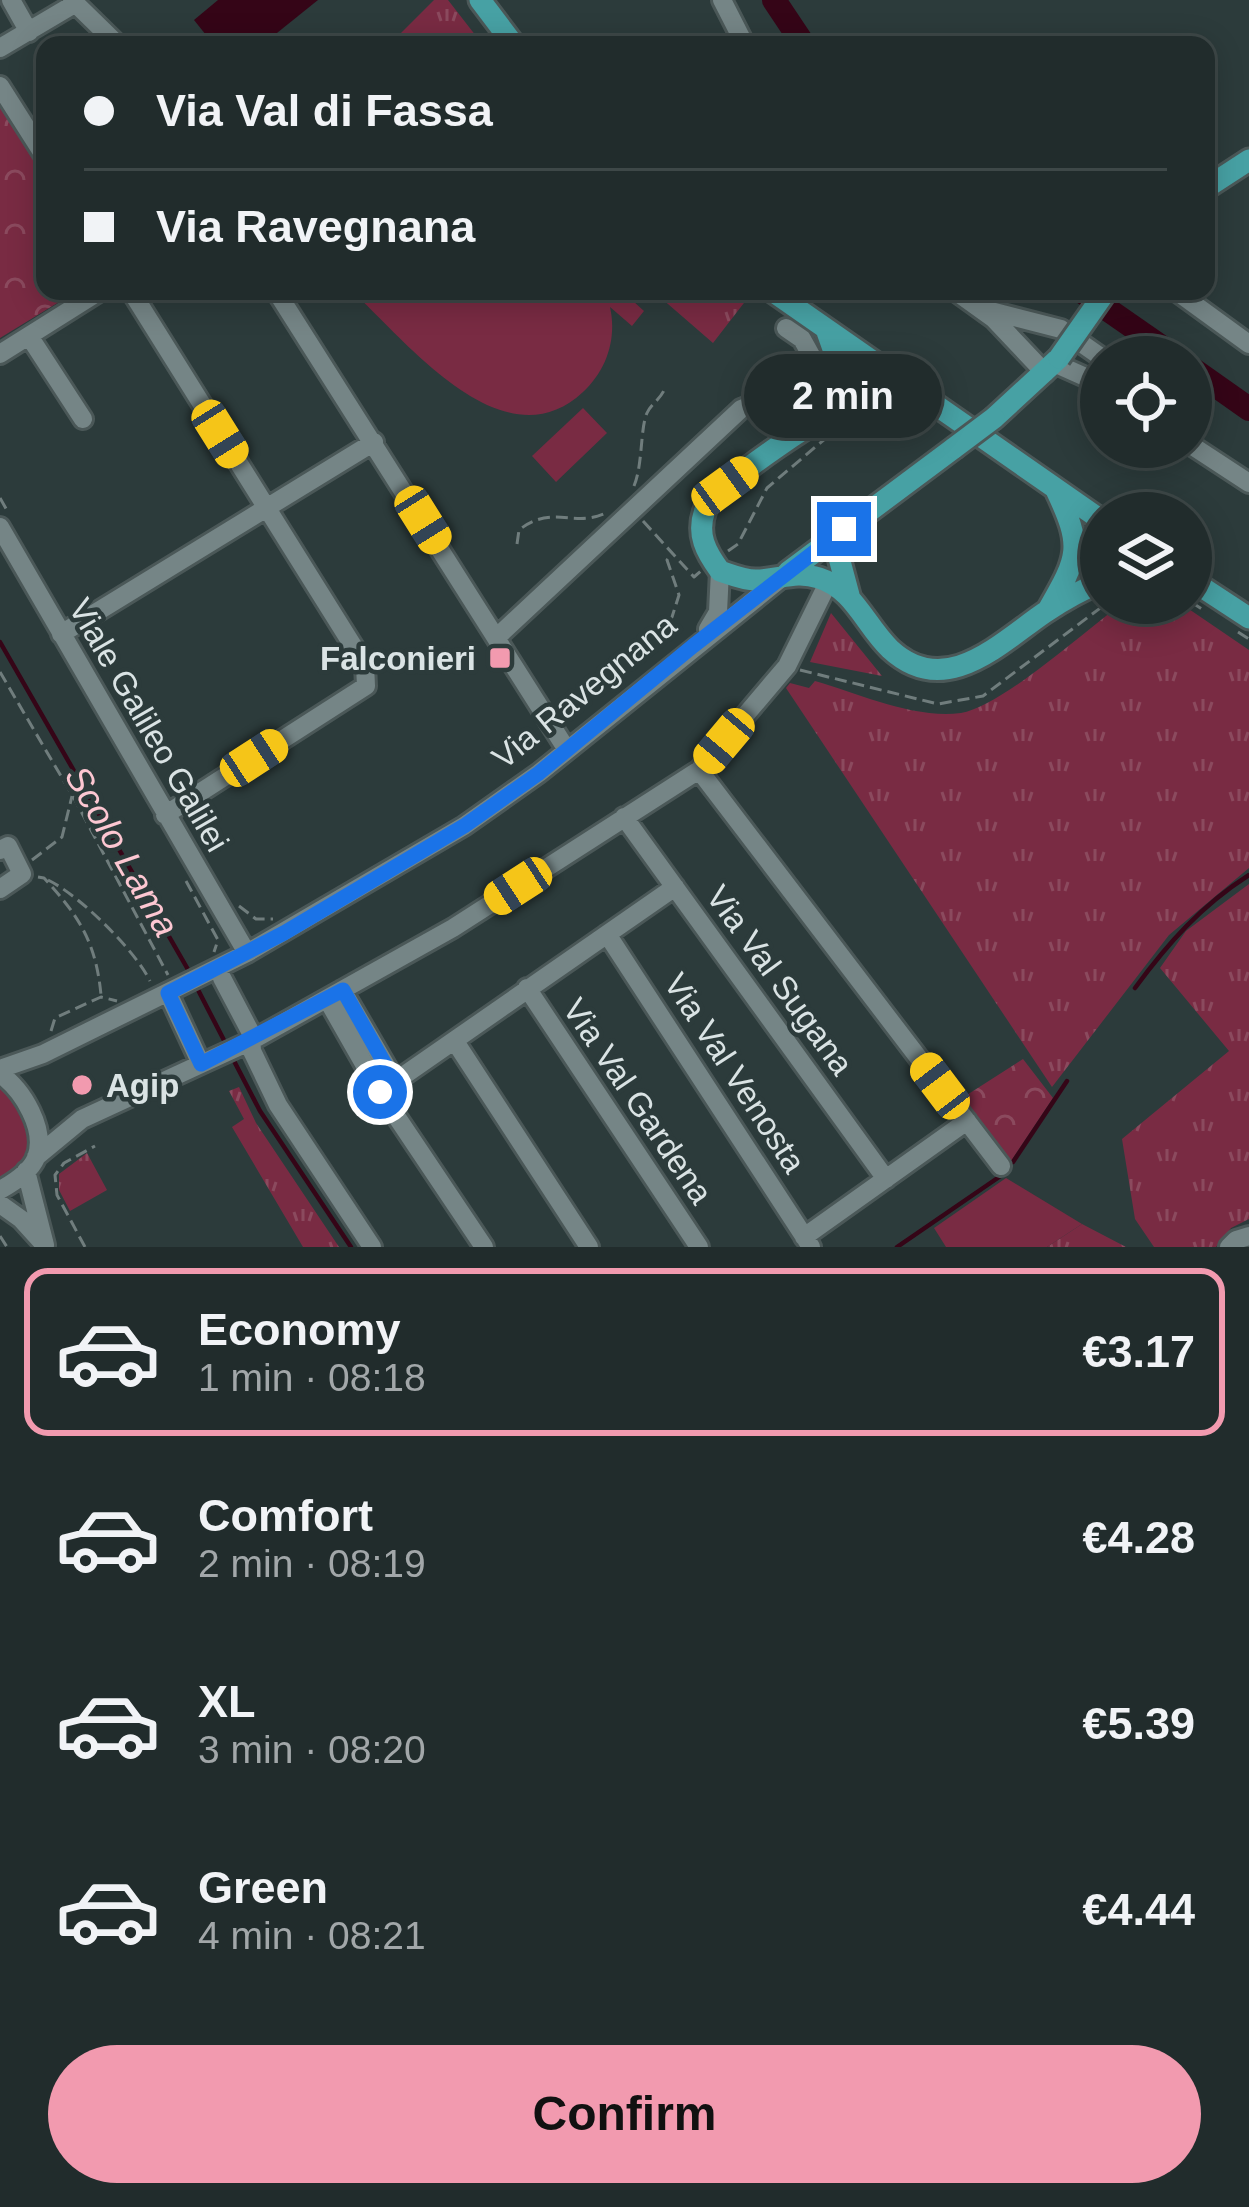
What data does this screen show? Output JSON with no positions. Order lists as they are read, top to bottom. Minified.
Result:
{"streets":{"main road":["Via Ravegnana"],"street":["Viale Galileo Galilei","Via Val Sugana","Via Val Venosta","Via Val Gardena"]},"crossings":[["Via Ravegnana","Viale Galileo Galilei"]],"water":["Scolo Lama"],"places":{"transit":["Falconieri"],"other":["Agip"]},"page":{"banner":["Via Val di Fassa","Via Ravegnana"],"bubble":"2 min","list":[{"name":"Economy","note":"1 min · 08:18","value":"€3.17"},{"name":"Comfort","note":"2 min · 08:19","value":"€4.28"},{"name":"XL","note":"3 min · 08:20","value":"€5.39"},{"name":"Green","note":"4 min · 08:21","value":"€4.44"}],"buttons":"Confirm"}}
